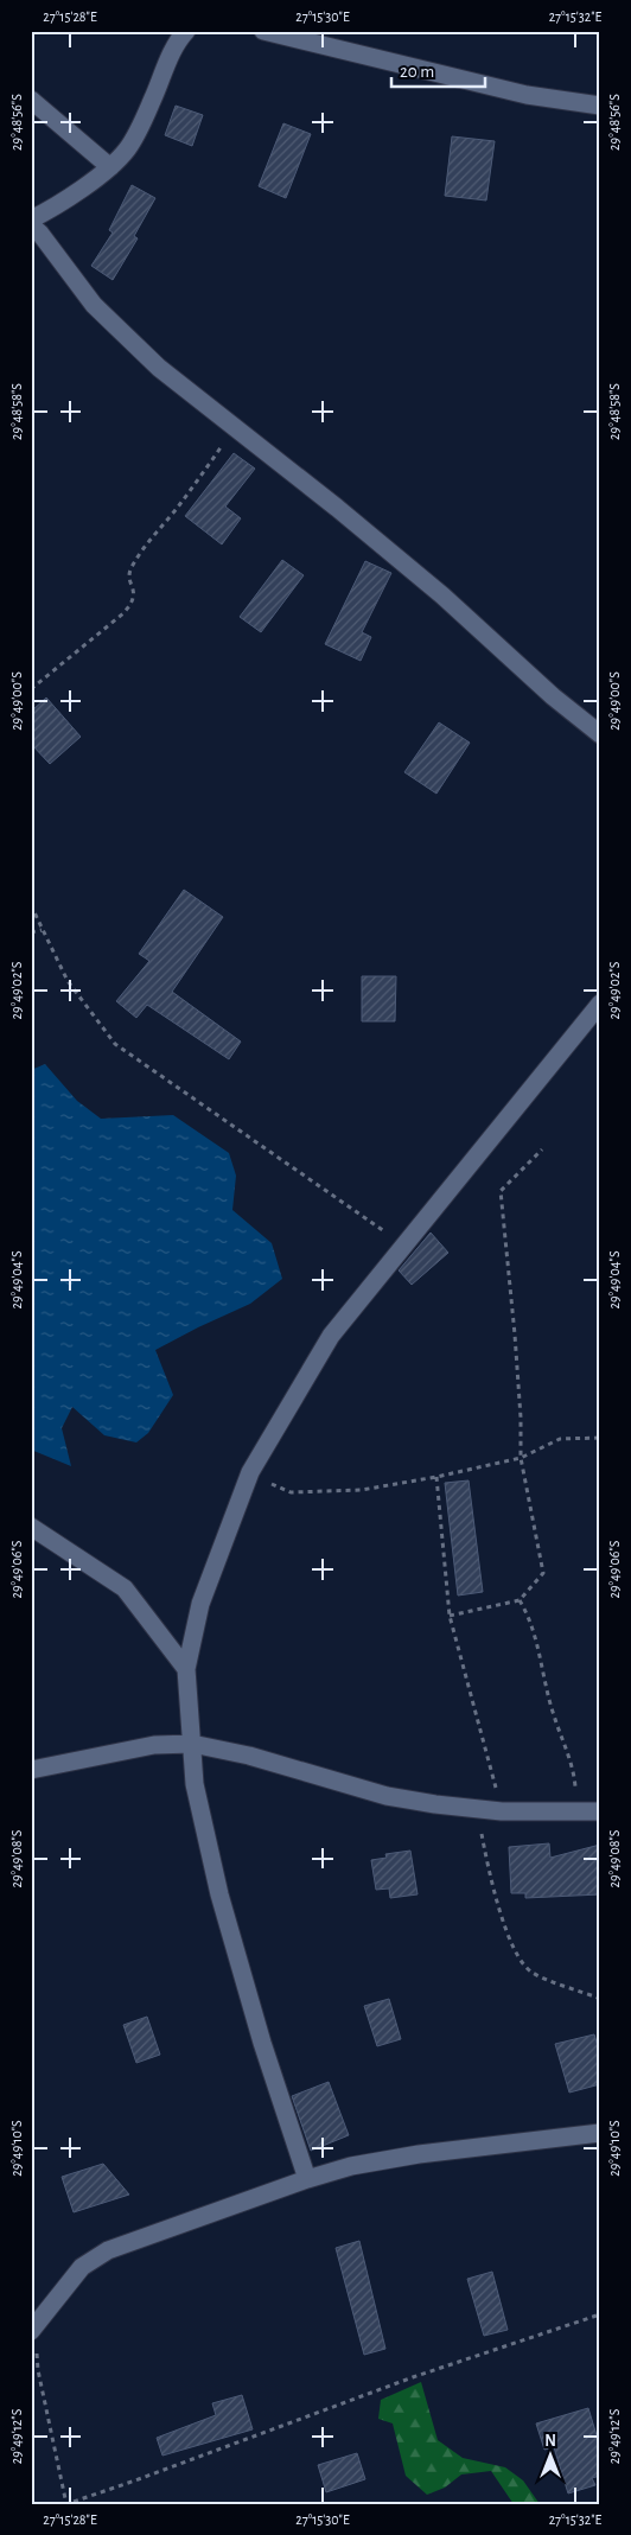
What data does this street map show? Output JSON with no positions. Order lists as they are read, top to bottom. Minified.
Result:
{"scale_bar":"20 m","north":"top","coordinates":["27°15'28\"E","27°15'30\"E","27°15'32\"E","29°48'56\"S","29°48'58\"S","29°49'00\"S","29°49'02\"S","29°49'04\"S","29°49'06\"S","29°49'08\"S","29°49'10\"S","29°49'12\"S"]}
